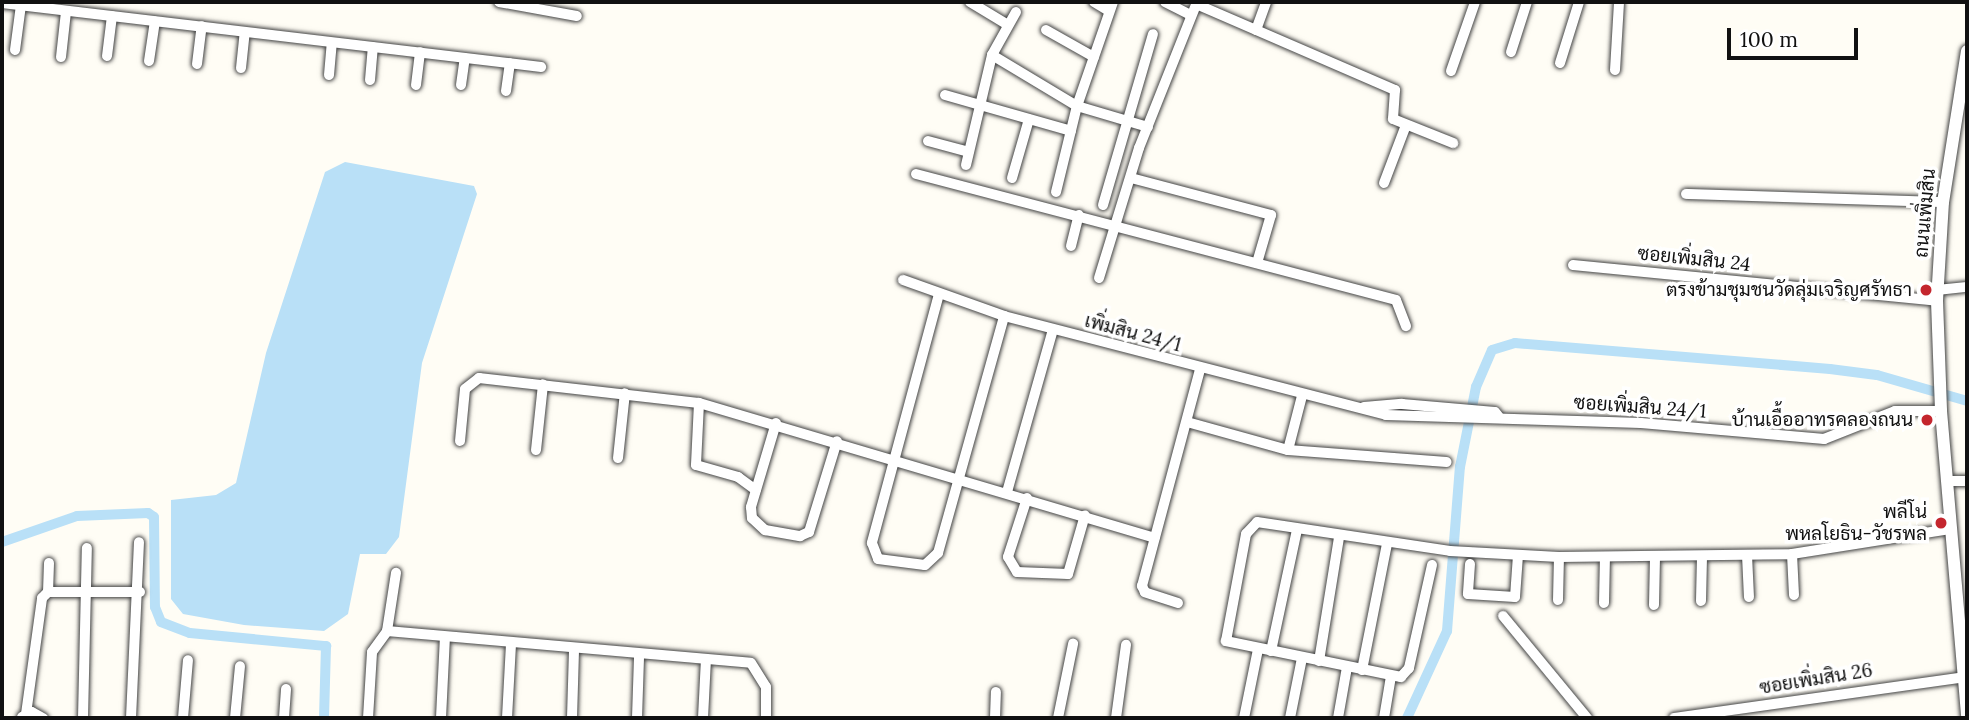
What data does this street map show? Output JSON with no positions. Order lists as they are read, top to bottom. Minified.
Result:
{"streets":{"street":["ถนนเพิ่มสิน","ซอยเพิ่มสิน 24","เพิ่มสิน 24/1","ซอยเพิ่มสิน 24/1","ซอยเพิ่มสิน 26"]},"crossings":[["ถนนเพิ่มสิน","ซอยเพิ่มสิน 24"],["ถนนเพิ่มสิน","ซอยเพิ่มสิน 24/1"],["ถนนเพิ่มสิน","ซอยเพิ่มสิน 26"],["เพิ่มสิน 24/1","ซอยเพิ่มสิน 24/1"]],"places":["ตรงข้ามชุมชนวัดลุ่มเจริญศรัทธา","บ้านเอื้ออาทรคลองถนน","พลีโน่ พหลโยธิน-วัชรพล"],"scale_bar":"100 m"}
